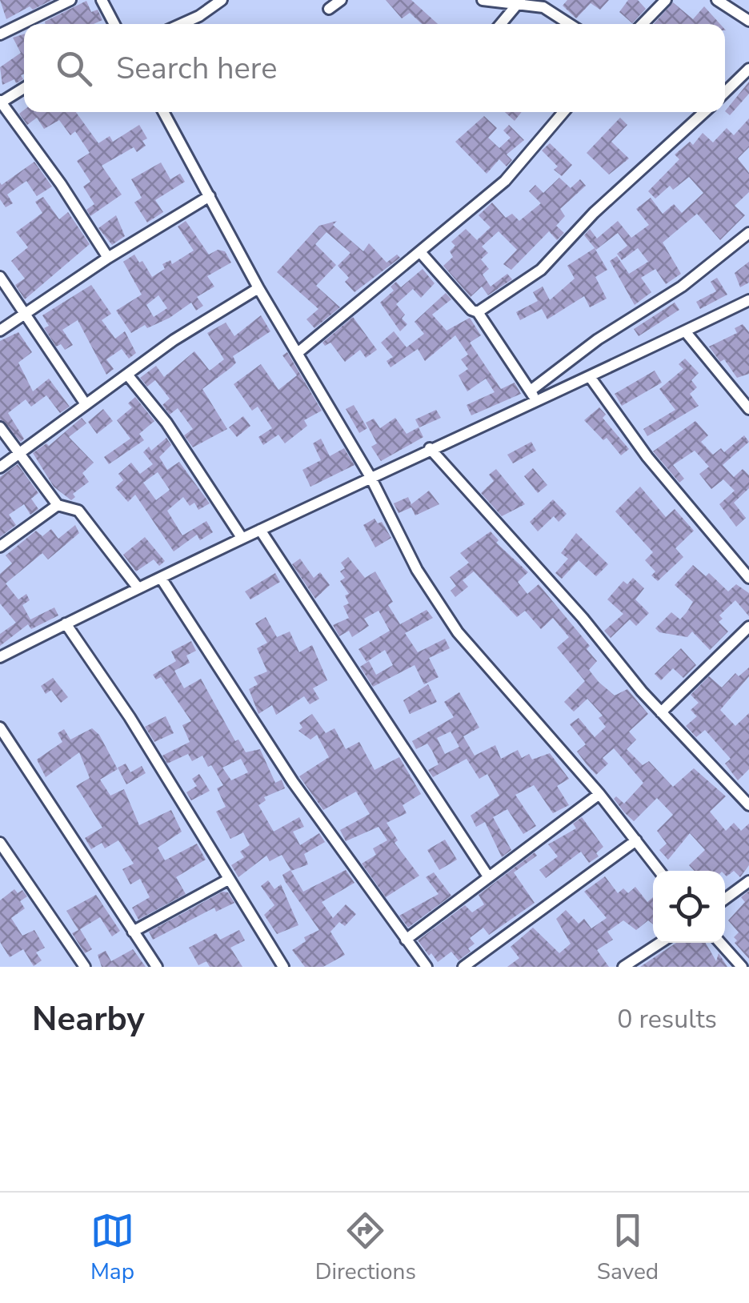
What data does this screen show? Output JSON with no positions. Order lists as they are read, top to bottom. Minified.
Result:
{"page":{"search":"Search here","heading":["Nearby","0 results"],"nav":["Map","Directions","Saved"]}}
